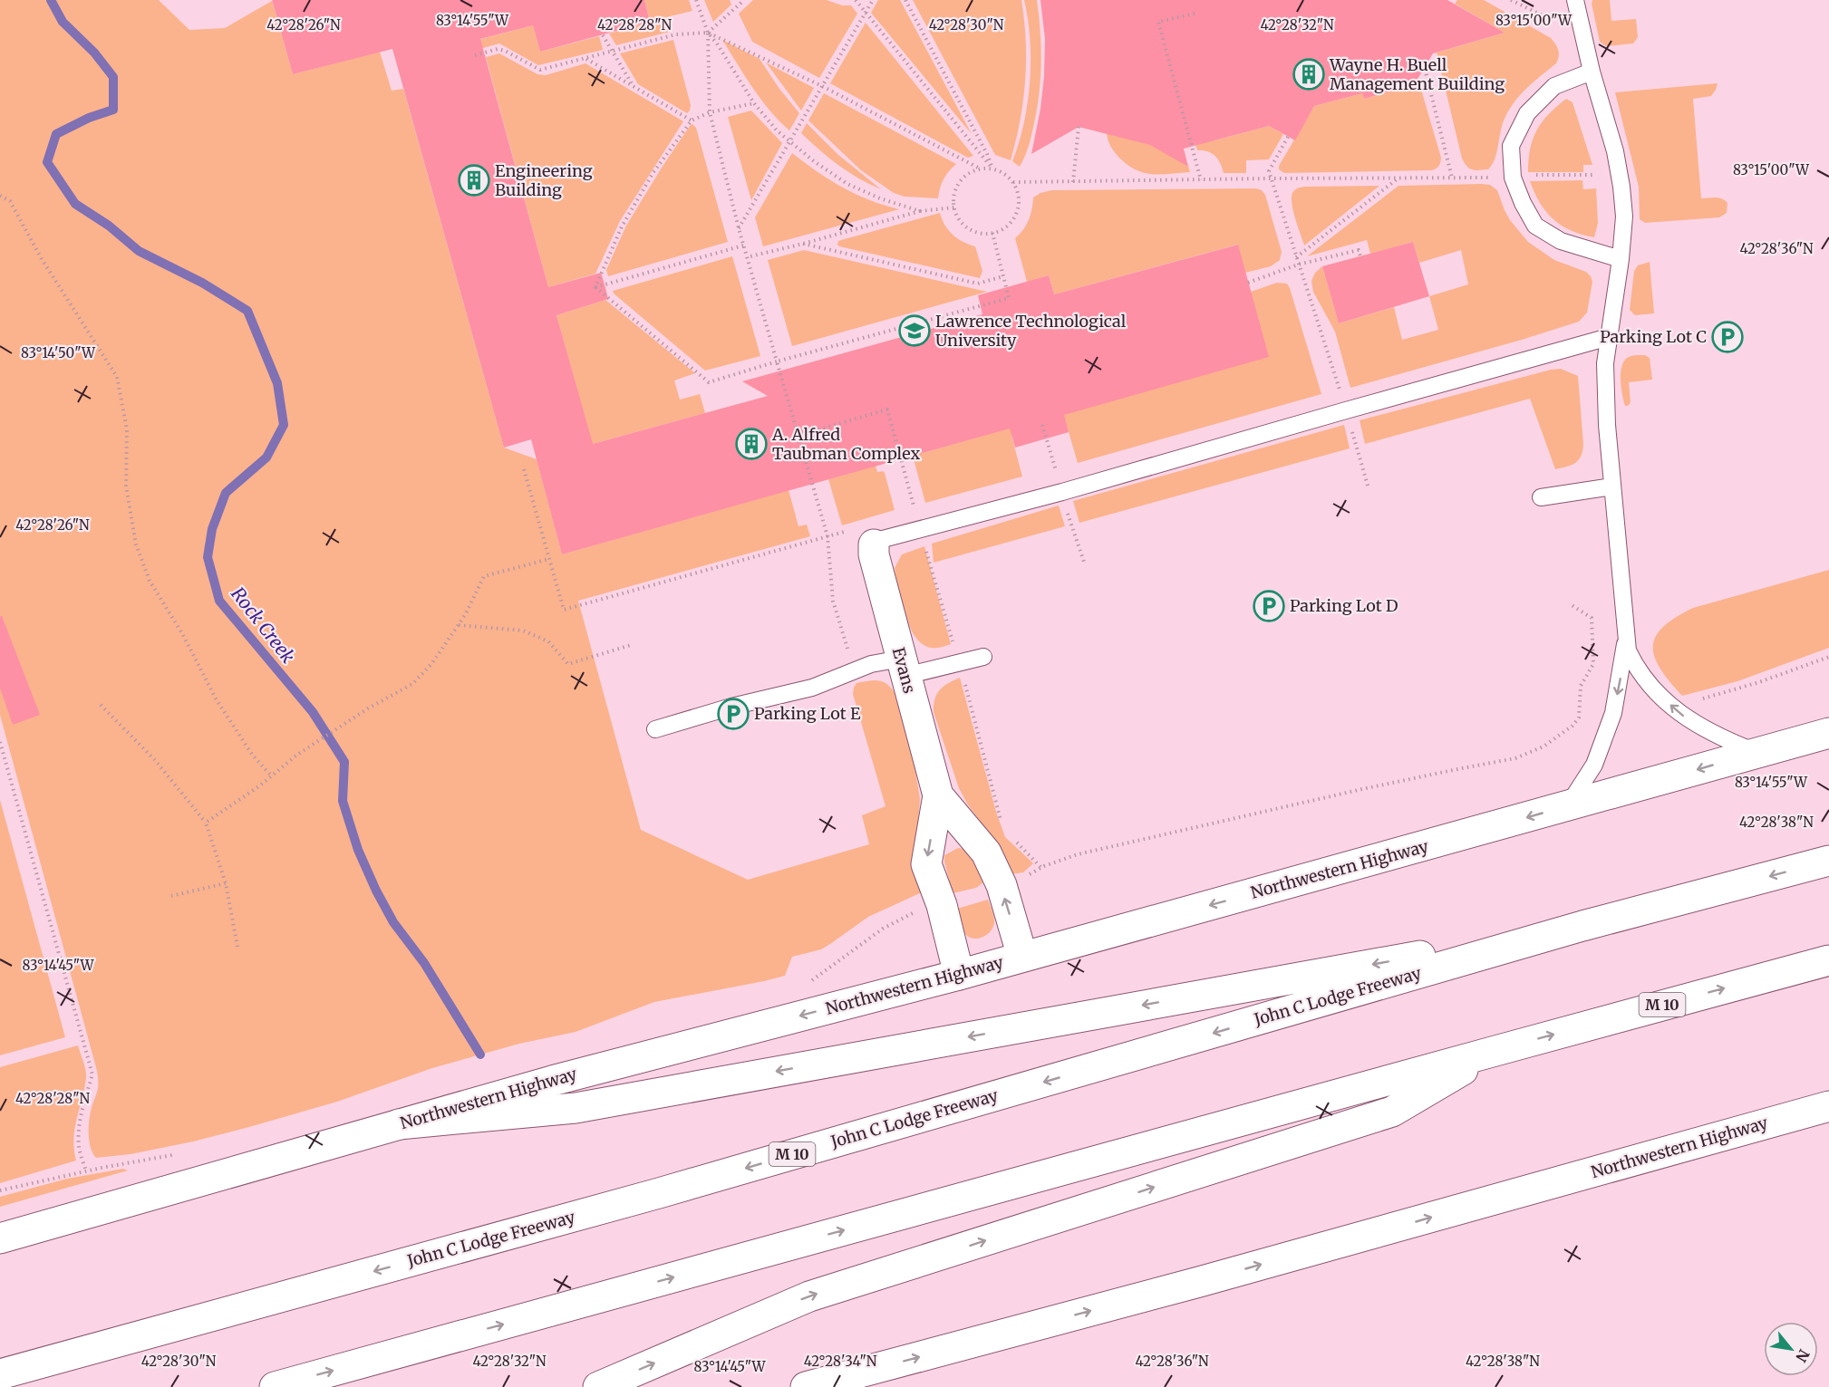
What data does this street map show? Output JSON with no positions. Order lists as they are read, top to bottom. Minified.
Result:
{"streets":{"main road":["Evans","Northwestern Highway","John C Lodge Freeway","M 10"]},"crossings":[["Evans","Northwestern Highway"]],"water":["Rock Creek"],"places":{"building":["Wayne H. Buell Management Building","Engineering Building","A. Alfred Taubman Complex"],"school or university":["Lawrence Technological University"],"parking":["Parking Lot C","Parking Lot D","Parking Lot E"]},"north":"bottom right","coordinates":["83°14'55\"W","83°15'00\"W","42°28'26\"N","42°28'28\"N","42°28'30\"N","42°28'32\"N","42°28'36\"N","83°14'50\"W","42°28'38\"N","83°14'45\"W","42°28'34\"N"]}
